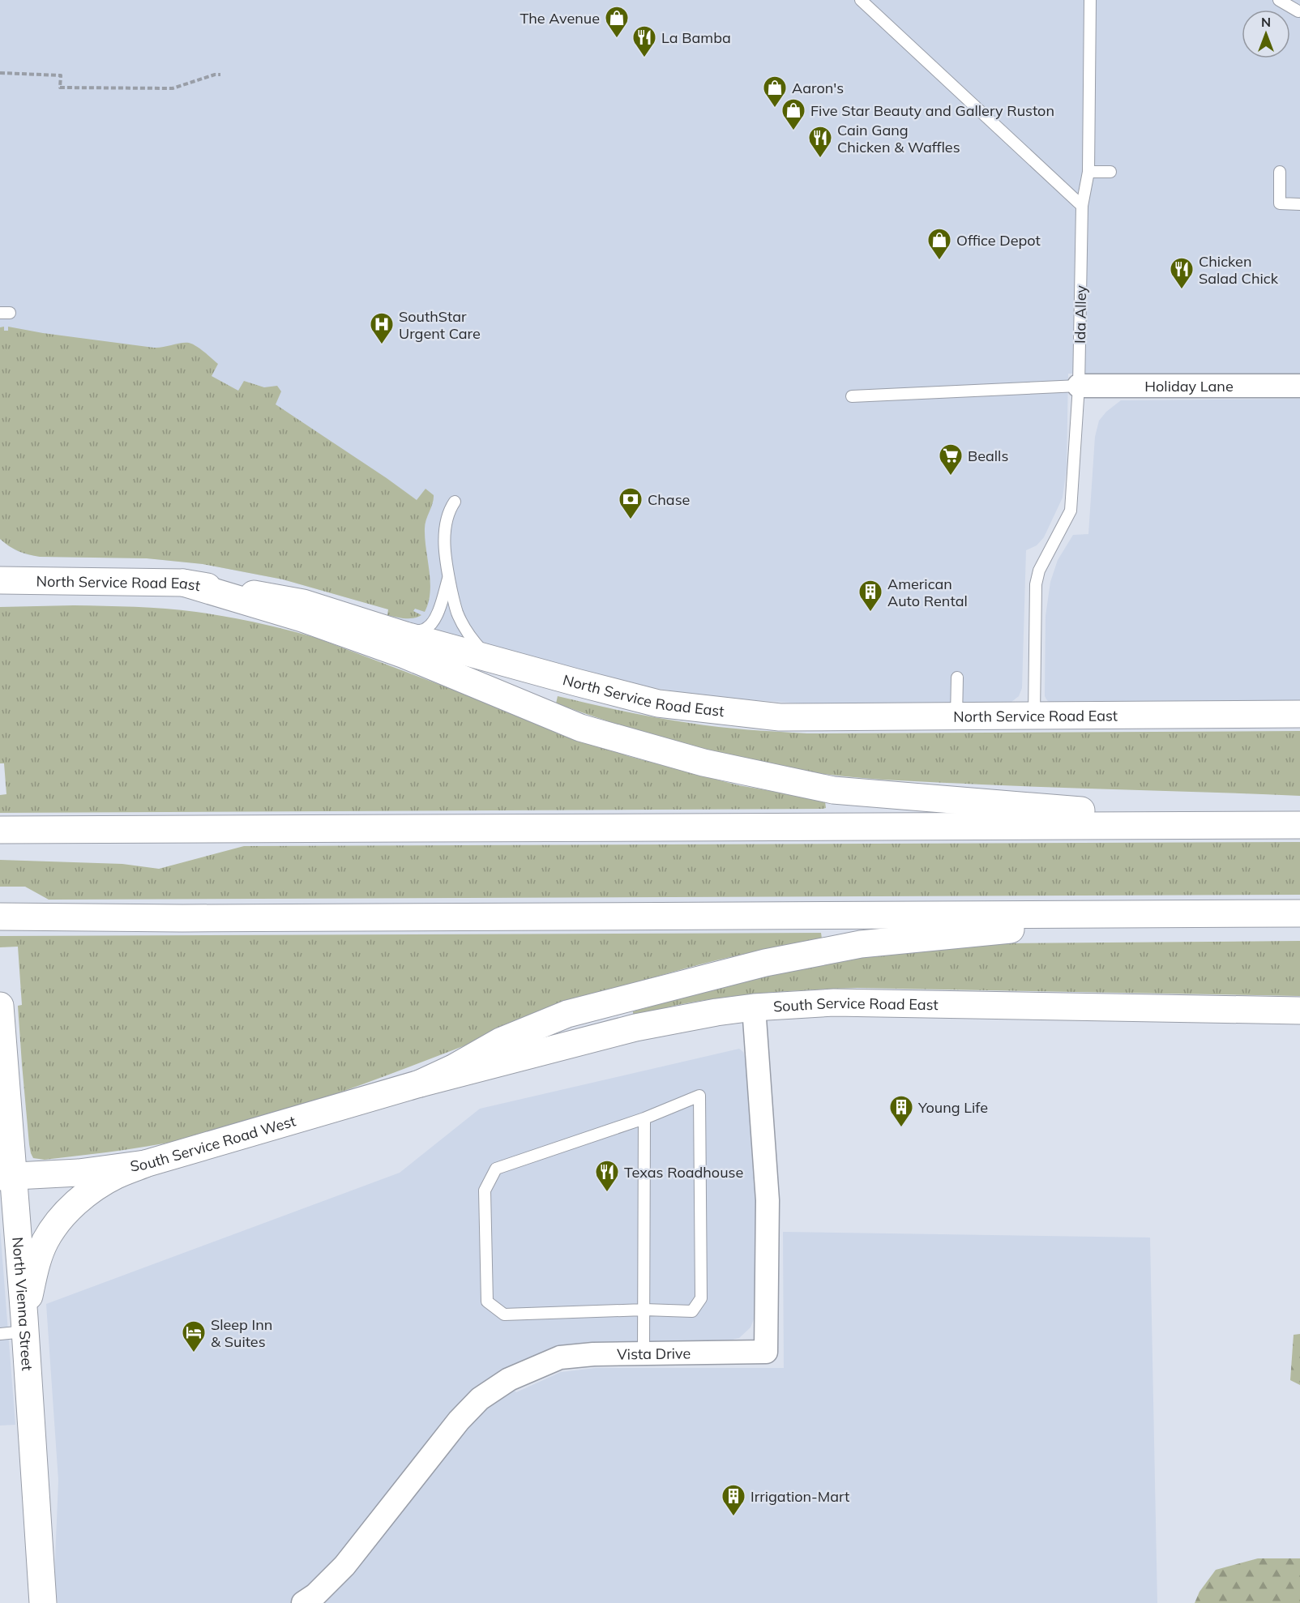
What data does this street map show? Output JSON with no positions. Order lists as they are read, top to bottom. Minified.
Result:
{"streets":{"main road":["North Service Road East","South Service Road East","South Service Road West","North Vienna Street"],"street":["Holiday Lane","Vista Drive"],"lane":["Ida Alley"]},"crossings":[["Ida Alley","Holiday Lane"],["Ida Alley","North Service Road East"],["South Service Road East","South Service Road West"],["South Service Road East","Vista Drive"],["South Service Road West","North Vienna Street"]],"places":{"shop":["The Avenue","Aaron's","Five Star Beauty and Gallery Ruston","Office Depot"],"restaurant":["La Bamba","Cain Gang Chicken & Waffles","Chicken Salad Chick","Texas Roadhouse"],"hospital":["SouthStar Urgent Care"],"supermarket":["Bealls"],"bank":["Chase"],"building":["American Auto Rental","Young Life","Irrigation-Mart"],"hotel":["Sleep Inn & Suites"]},"north":"top"}
